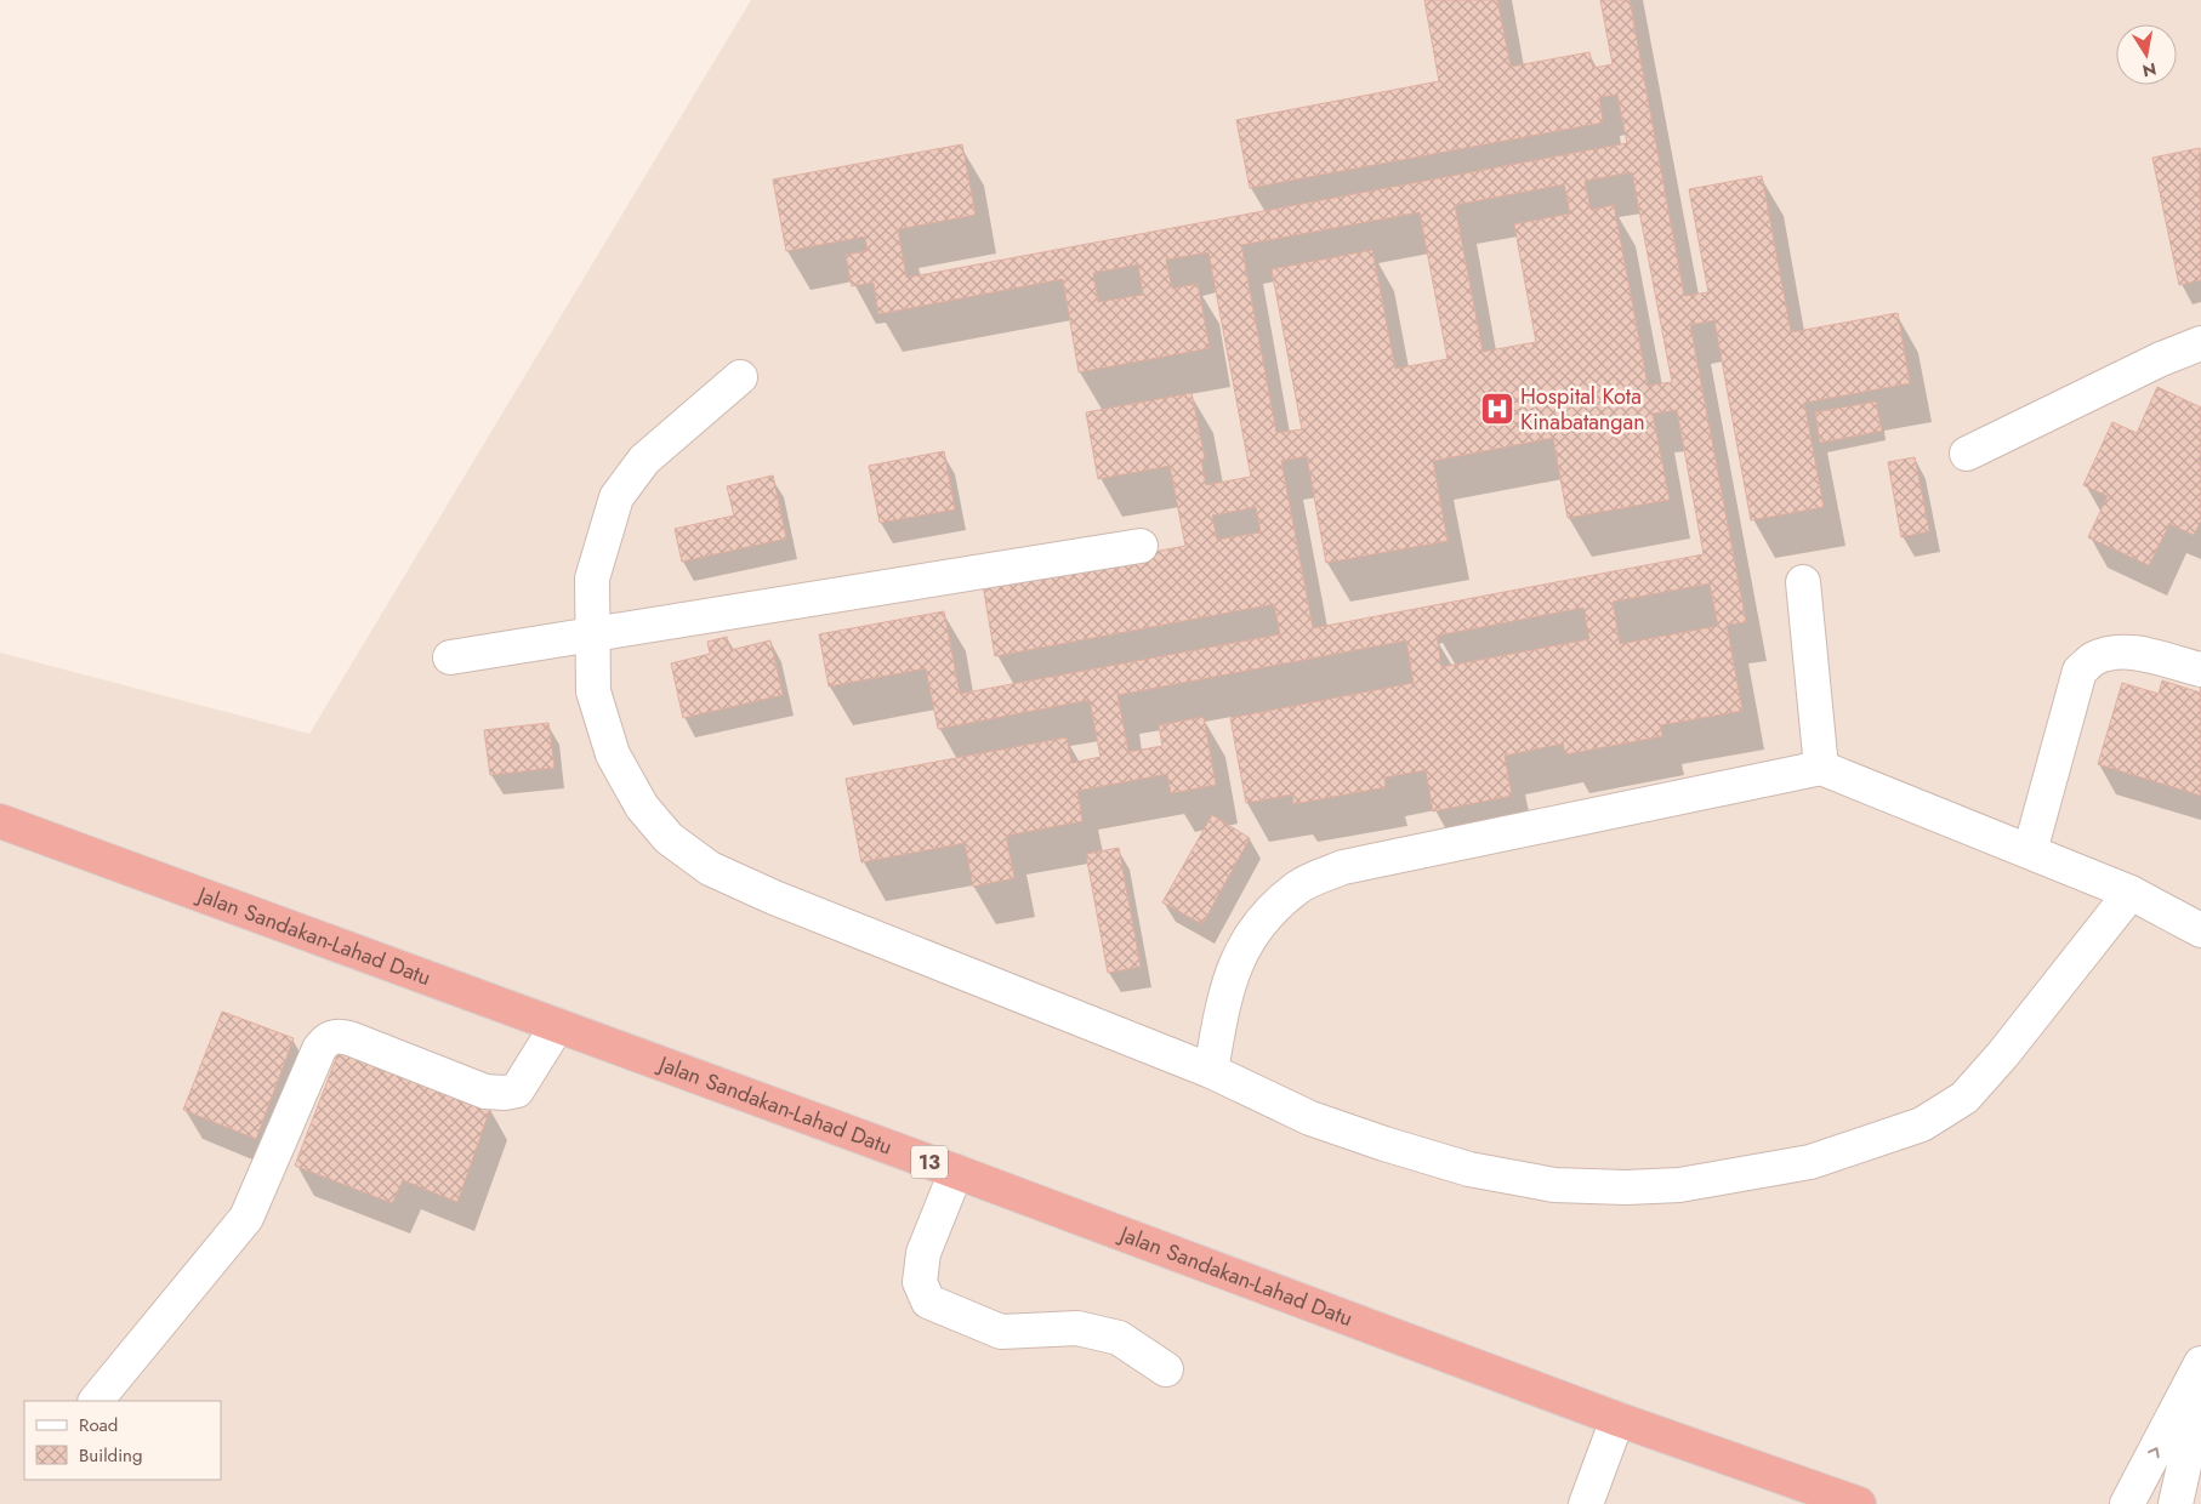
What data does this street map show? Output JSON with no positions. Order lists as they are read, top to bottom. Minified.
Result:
{"streets":{"highway":["Jalan Sandakan-Lahad Datu","13"]},"places":{"hospital":["Hospital Kota Kinabatangan"]},"legend":["Road","Building"],"north":"bottom"}
